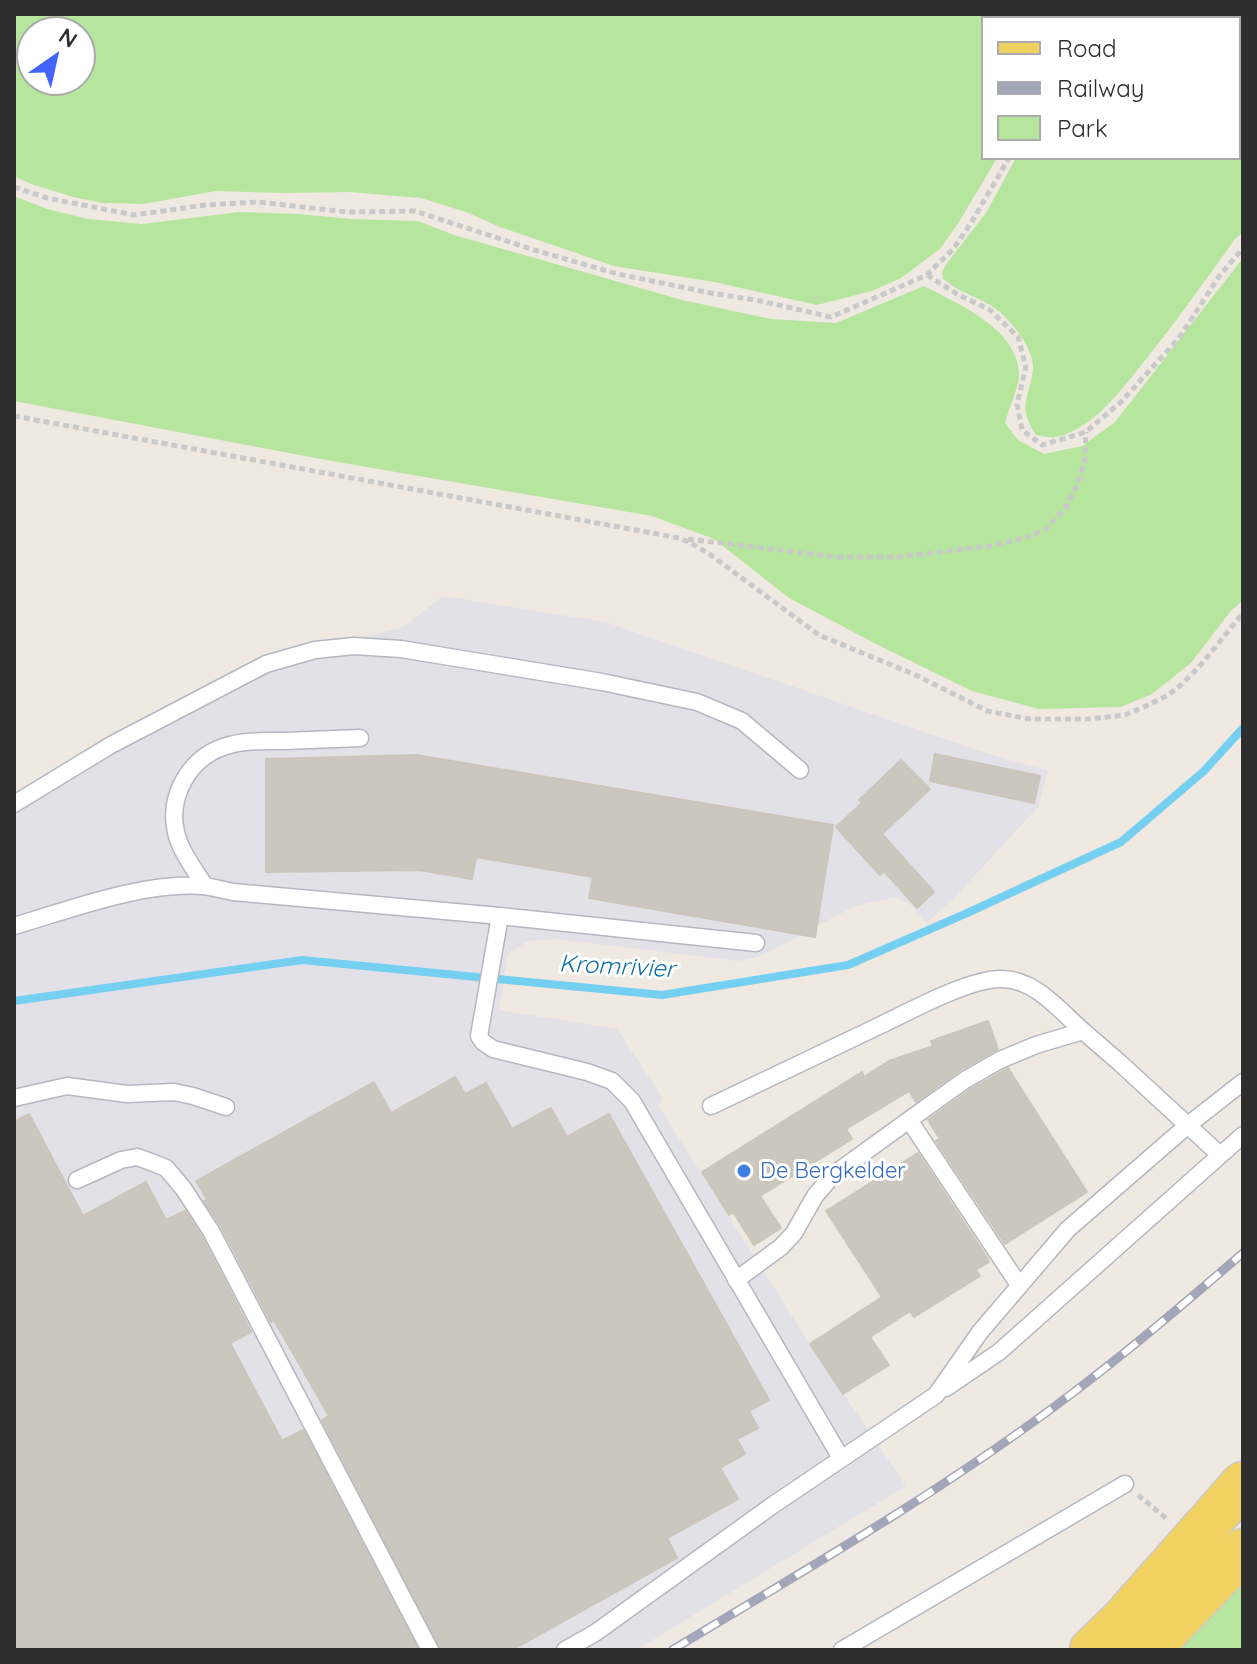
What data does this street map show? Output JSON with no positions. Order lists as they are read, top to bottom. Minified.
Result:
{"water":["Kromrivier"],"places":["De Bergkelder"],"legend":["Road","Railway","Park"],"north":"top right"}
